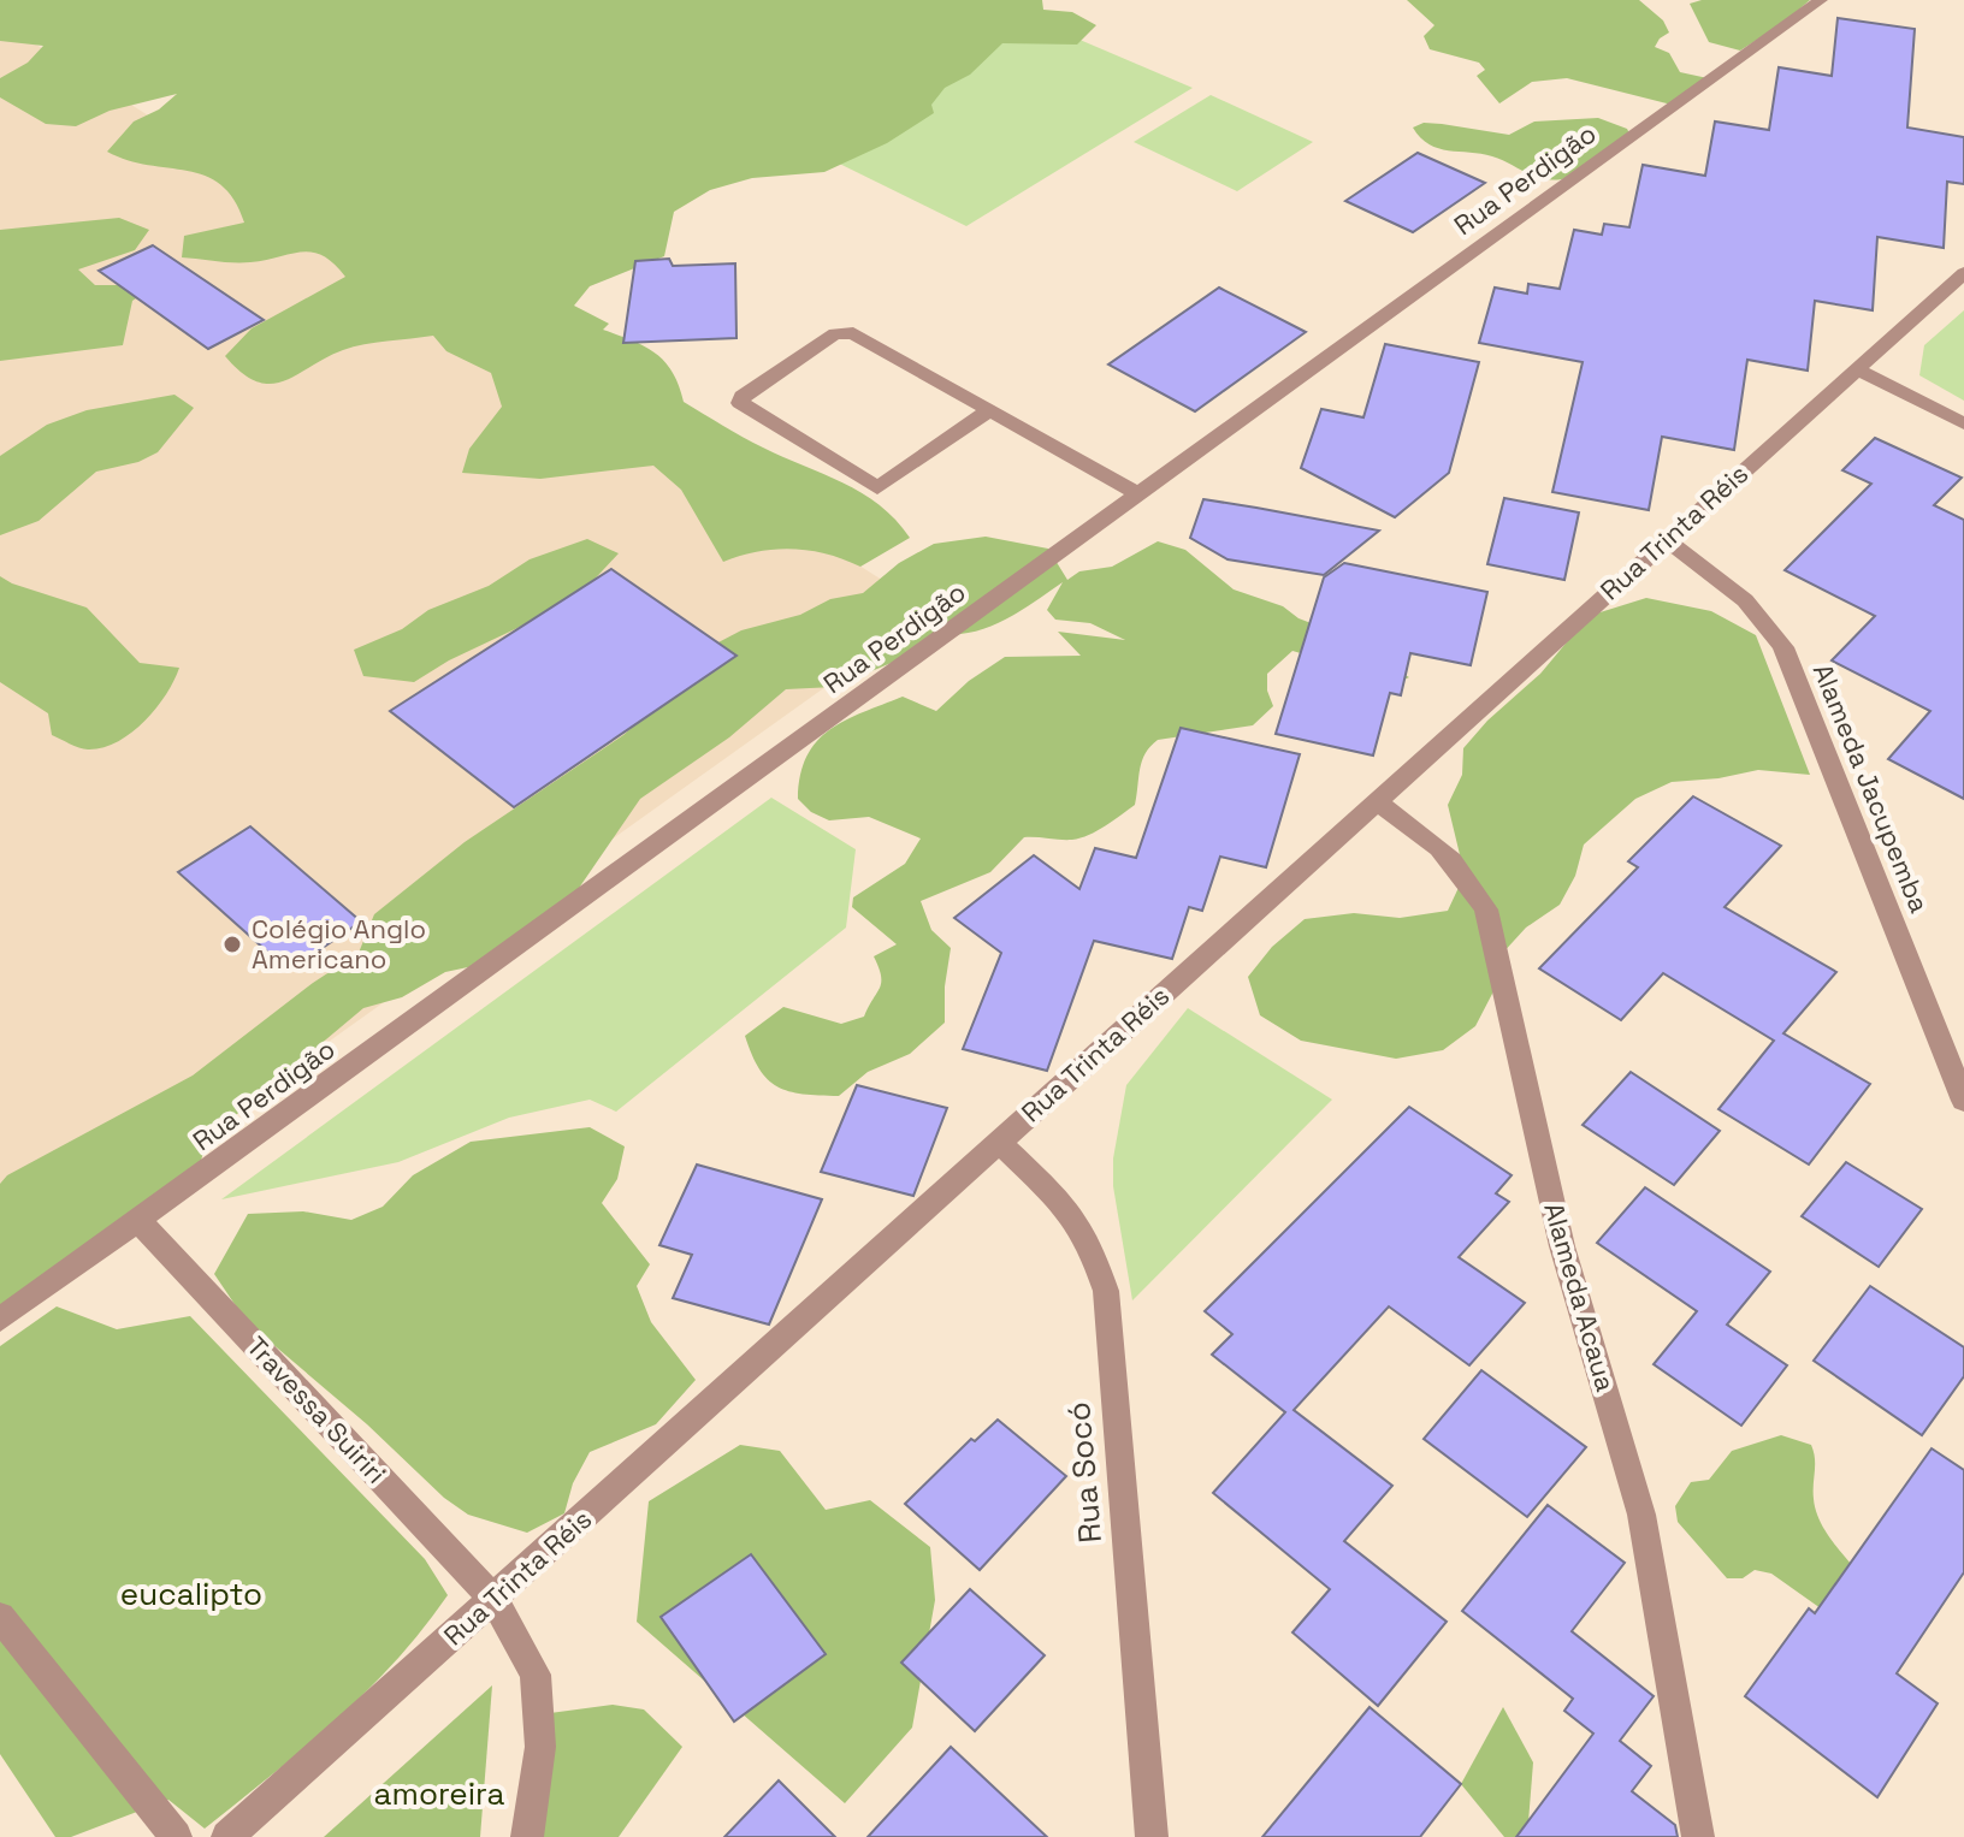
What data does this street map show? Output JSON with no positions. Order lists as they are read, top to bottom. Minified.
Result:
{"streets":{"street":["Rua Perdigão","Rua Trinta Réis","Alameda Jacupemba","Alameda Acaua","Travessa Suiriri","Rua Socó"]},"crossings":[["Rua Perdigão","Travessa Suiriri"],["Rua Trinta Réis","Alameda Jacupemba"],["Rua Trinta Réis","Alameda Acaua"],["Rua Trinta Réis","Travessa Suiriri"],["Rua Trinta Réis","Rua Socó"]],"parks":["eucalipto","amoreira"],"places":["Colégio Anglo Americano"]}
